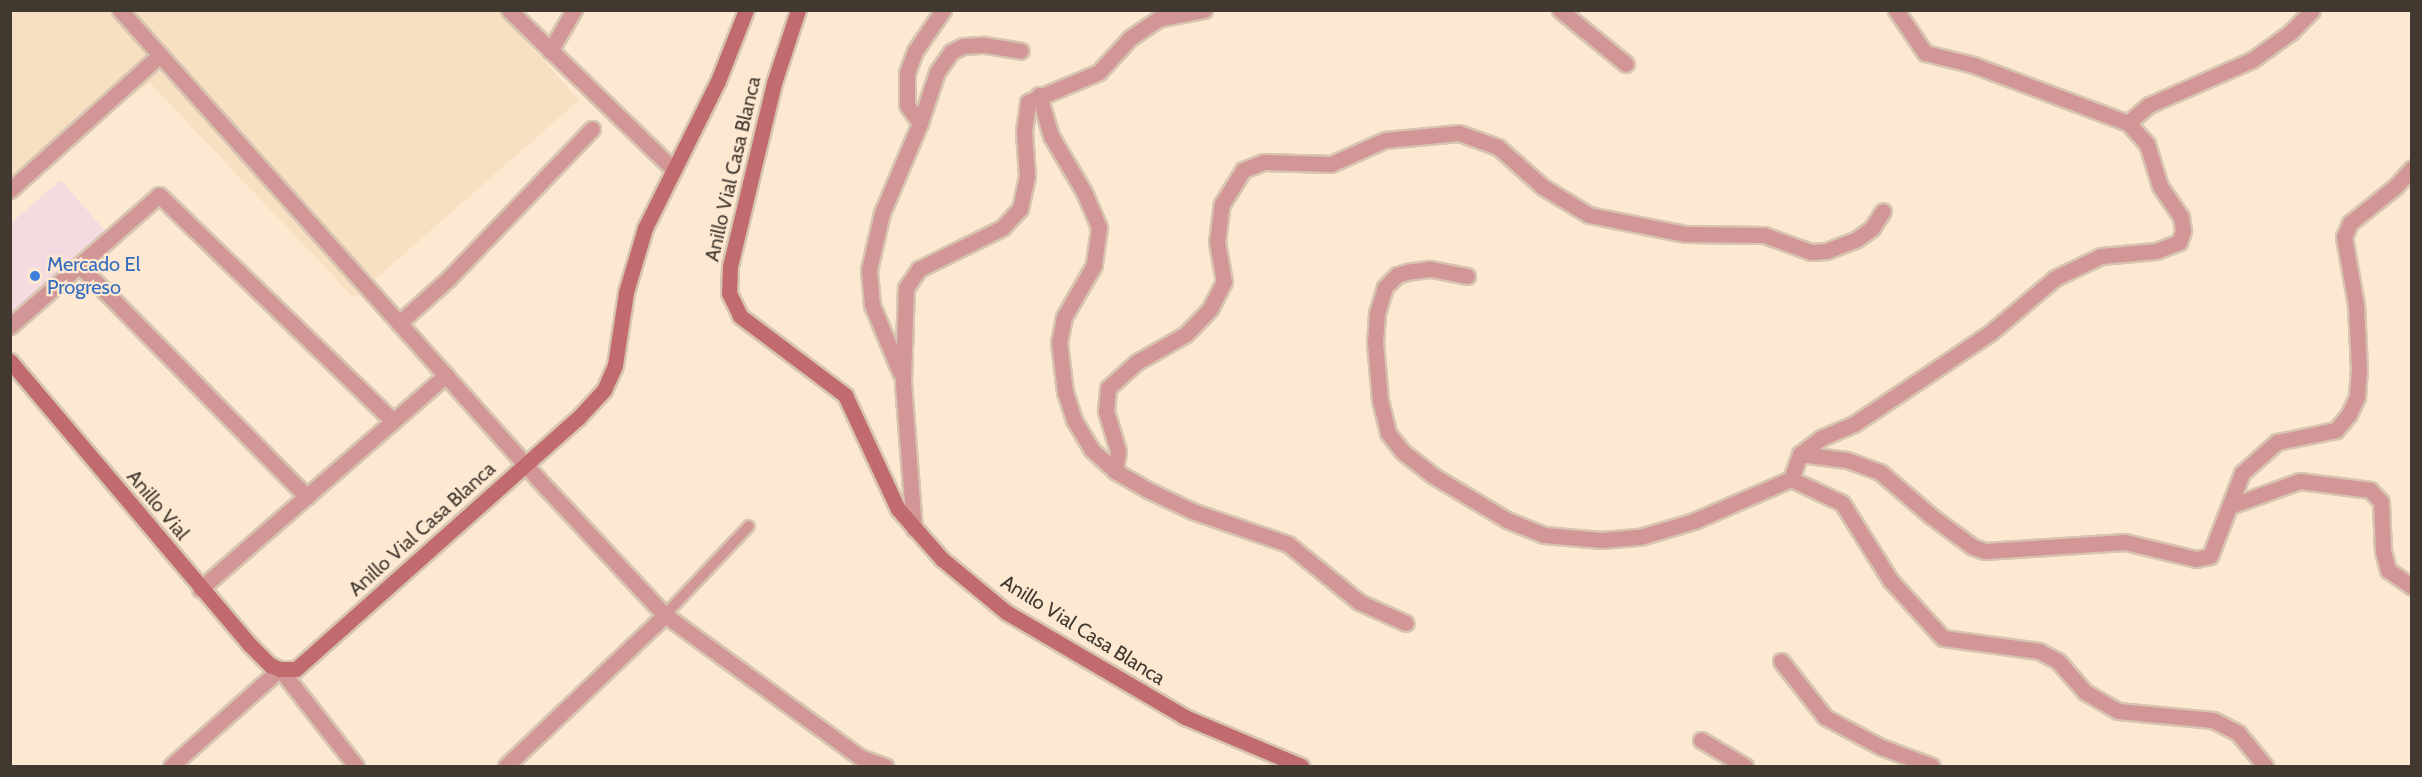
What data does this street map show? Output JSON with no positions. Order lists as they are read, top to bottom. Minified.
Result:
{"streets":{"main road":["Anillo Vial Casa Blanca","Anillo Vial"]},"crossings":[["Anillo Vial Casa Blanca","Anillo Vial"]],"places":["Mercado El Progreso"]}
